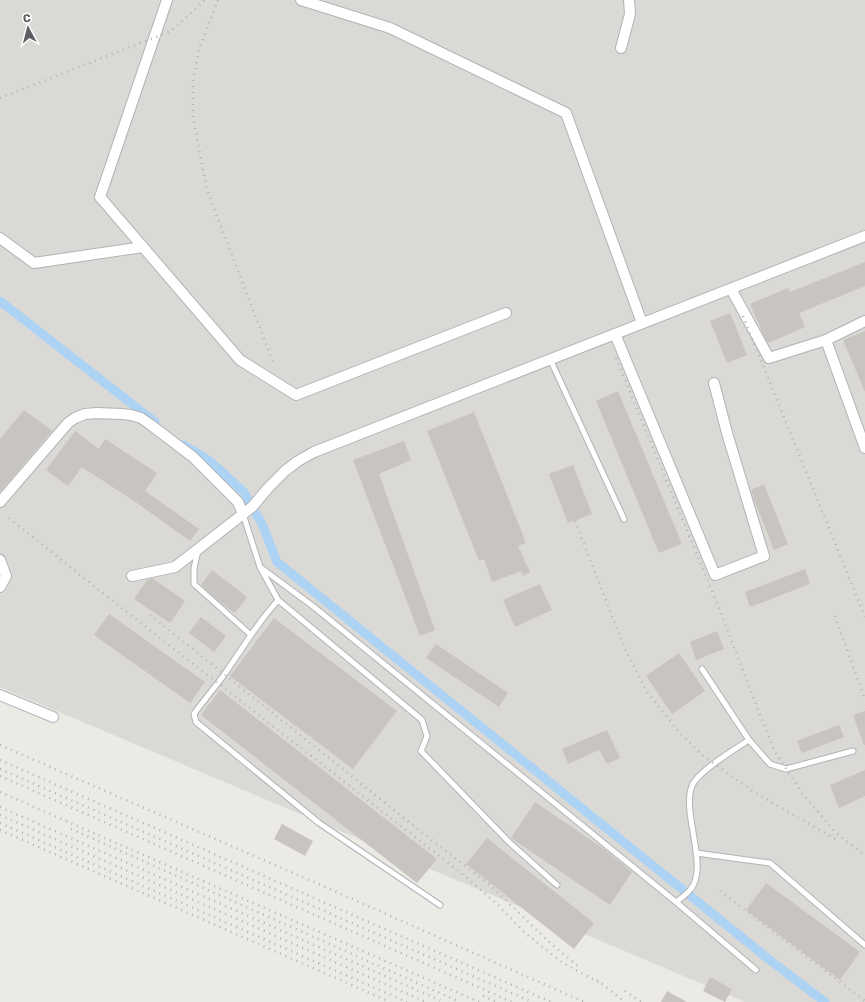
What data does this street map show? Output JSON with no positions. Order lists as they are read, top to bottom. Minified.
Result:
{"north":"top"}
